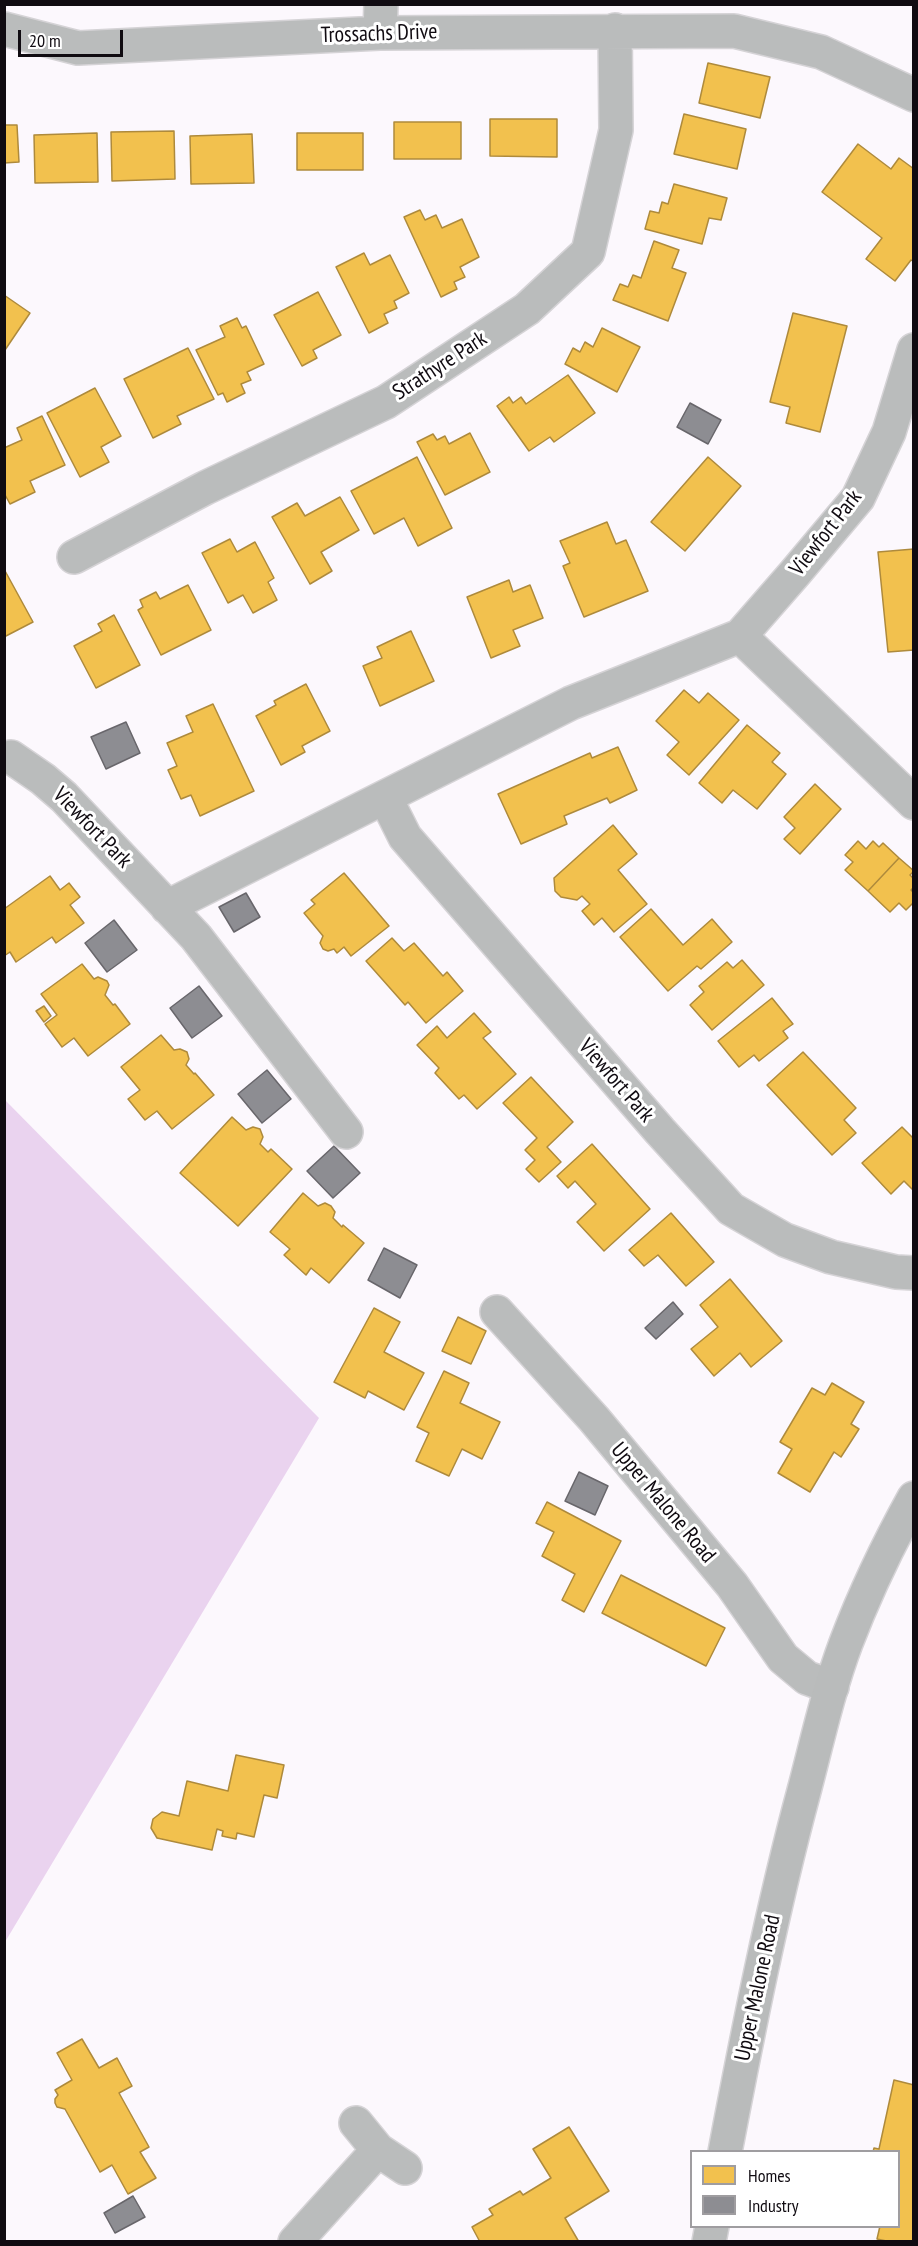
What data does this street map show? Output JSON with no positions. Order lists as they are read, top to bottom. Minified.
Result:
{"streets":{"main road":["Upper Malone Road"],"street":["Trossachs Drive","Strathyre Park","Viewfort Park"]},"crossings":[["Trossachs Drive","Strathyre Park"]],"legend":["Homes","Industry"],"scale_bar":"20 m"}
